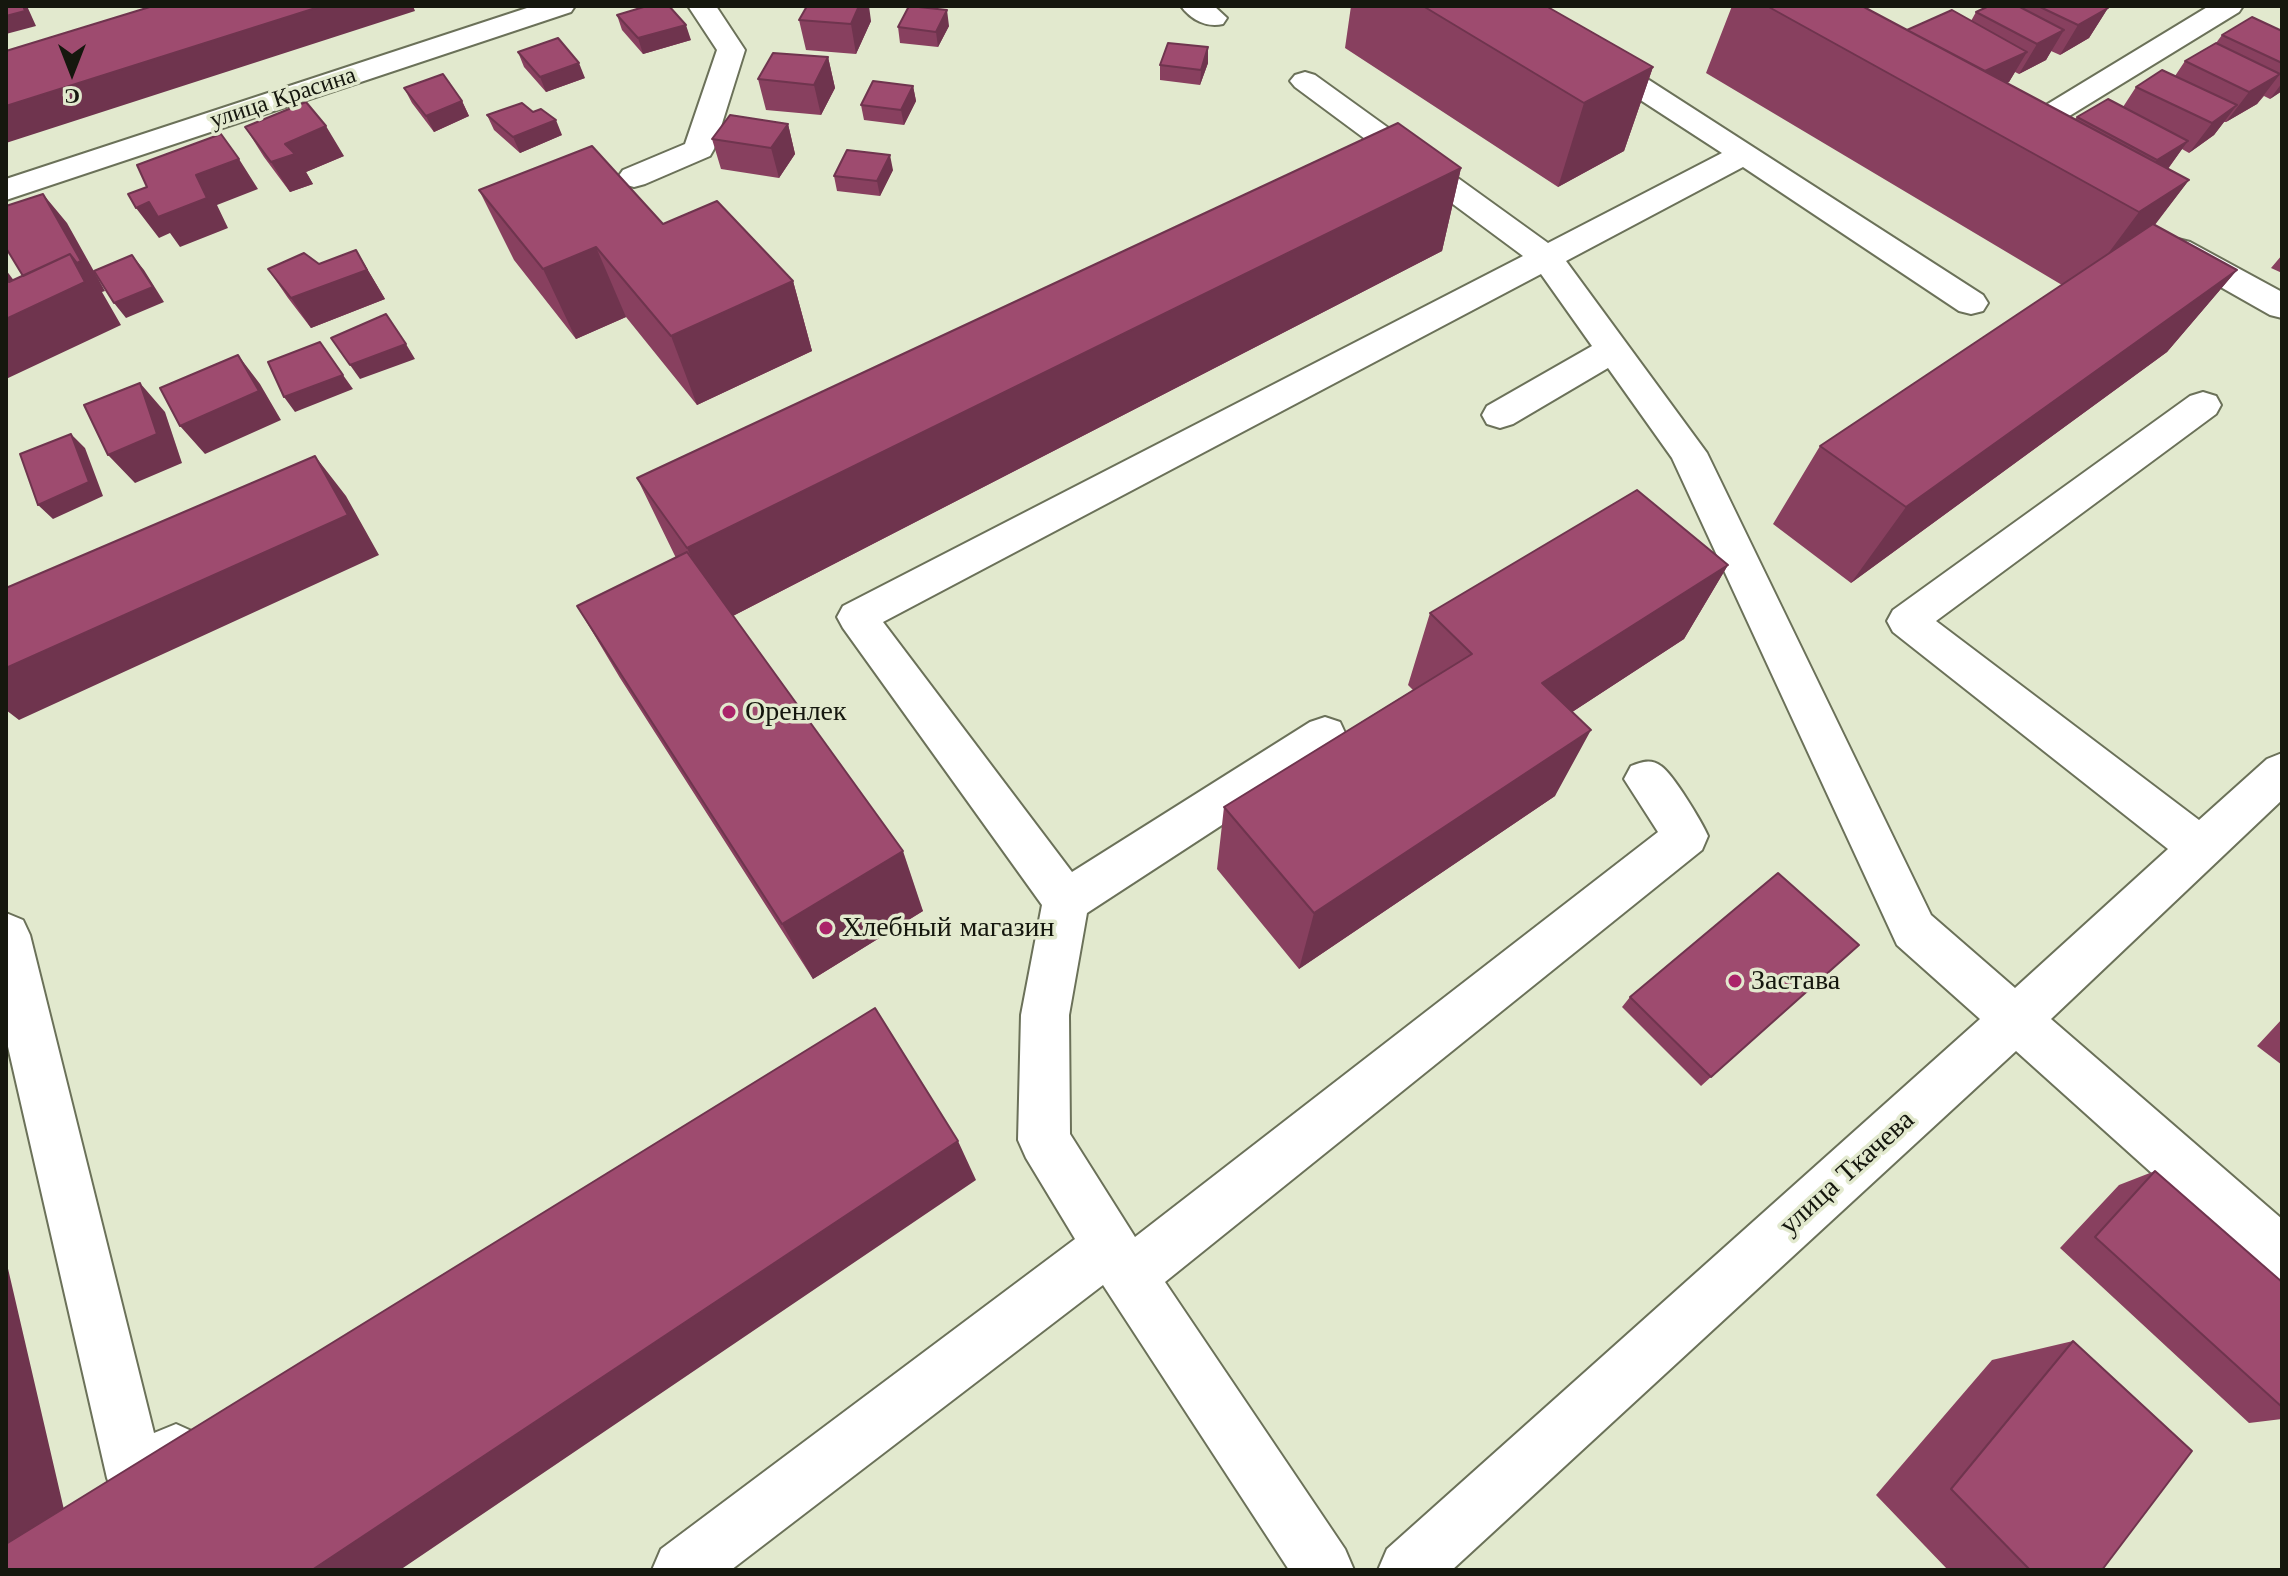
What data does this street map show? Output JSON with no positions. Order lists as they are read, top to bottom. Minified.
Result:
{"streets":{"street":["улица Красина","улица Ткачева"]},"places":["Оренлек","Хлебный магазин","Застава"],"north":"bottom"}
